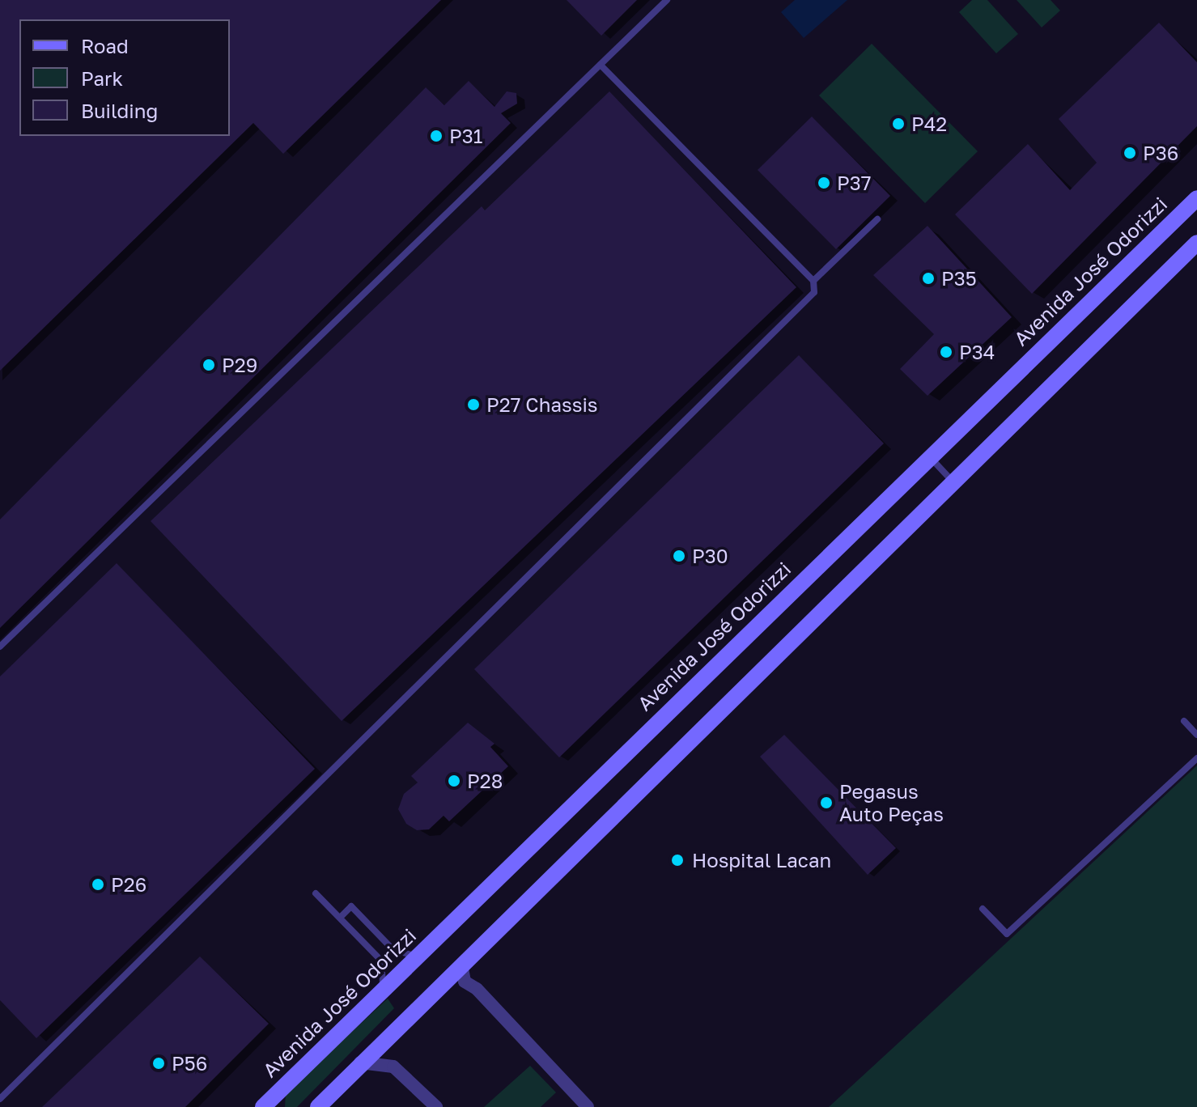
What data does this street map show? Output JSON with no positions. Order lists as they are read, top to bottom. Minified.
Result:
{"streets":{"main road":["Avenida José Odorizzi"]},"places":["P42","P31","P36","P37","P35","P34","P29","P27 Chassis","P30","P28","Pegasus Auto Peças","Hospital Lacan","P26","P56"],"legend":["Road","Park","Building"]}
